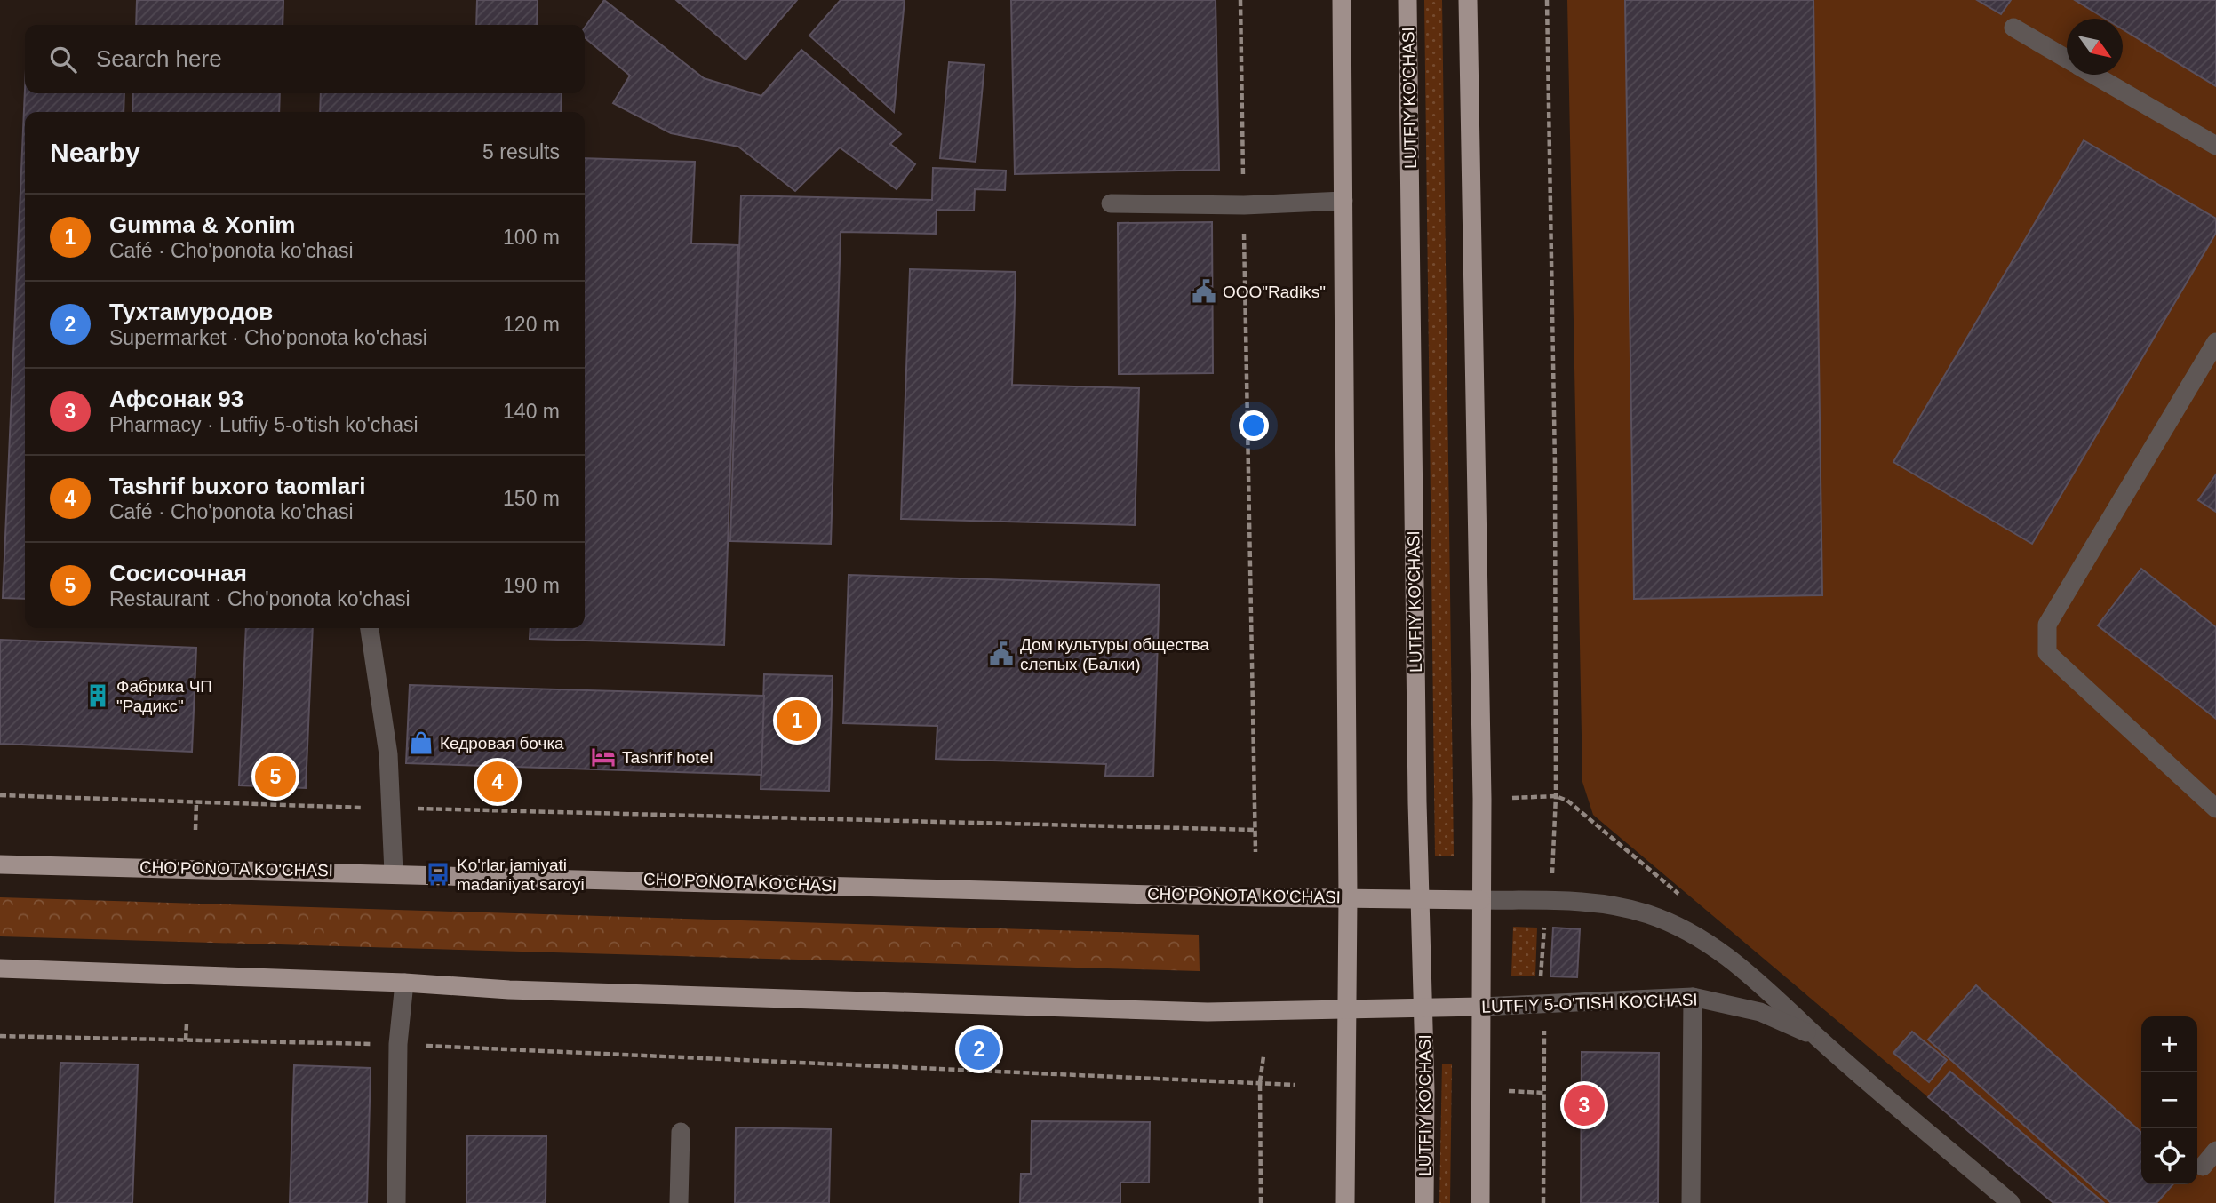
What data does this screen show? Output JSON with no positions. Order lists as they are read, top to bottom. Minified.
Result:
{"streets":{"main road":["LUTFIY KO'CHASI","CHO'PONOTA KO'CHASI","LUTFIY 5-O'TISH KO'CHASI"]},"crossings":[["LUTFIY KO'CHASI","CHO'PONOTA KO'CHASI"],["LUTFIY KO'CHASI","LUTFIY 5-O'TISH KO'CHASI"]],"places":{"public building":["OOO\"Radiks\"","Дом культуры общества слепых (Балки)"],"building":["Фабрика ЧП \"Радикс\""],"shop":["Кедровая бочка"],"hotel":["Tashrif hotel"],"bus stop":["Ko'rlar jamiyati madaniyat saroyi"]},"north":"bottom right","page":{"search":"Search here","heading":["Nearby","5 results"],"list":[{"mark":"1","name":"Gumma & Xonim","note":"Café · Cho'ponota ko'chasi","value":"100 m"},{"mark":"2","name":"Тухтамуродов","note":"Supermarket · Cho'ponota ko'chasi","value":"120 m"},{"mark":"3","name":"Афсонак 93","note":"Pharmacy · Lutfiy 5-o'tish ko'chasi","value":"140 m"},{"mark":"4","name":"Tashrif buxoro taomlari","note":"Café · Cho'ponota ko'chasi","value":"150 m"},{"mark":"5","name":"Сосисочная","note":"Restaurant · Cho'ponota ko'chasi","value":"190 m"}],"pins":["1","5","4","2","3"],"map_buttons":["+","−"]}}
